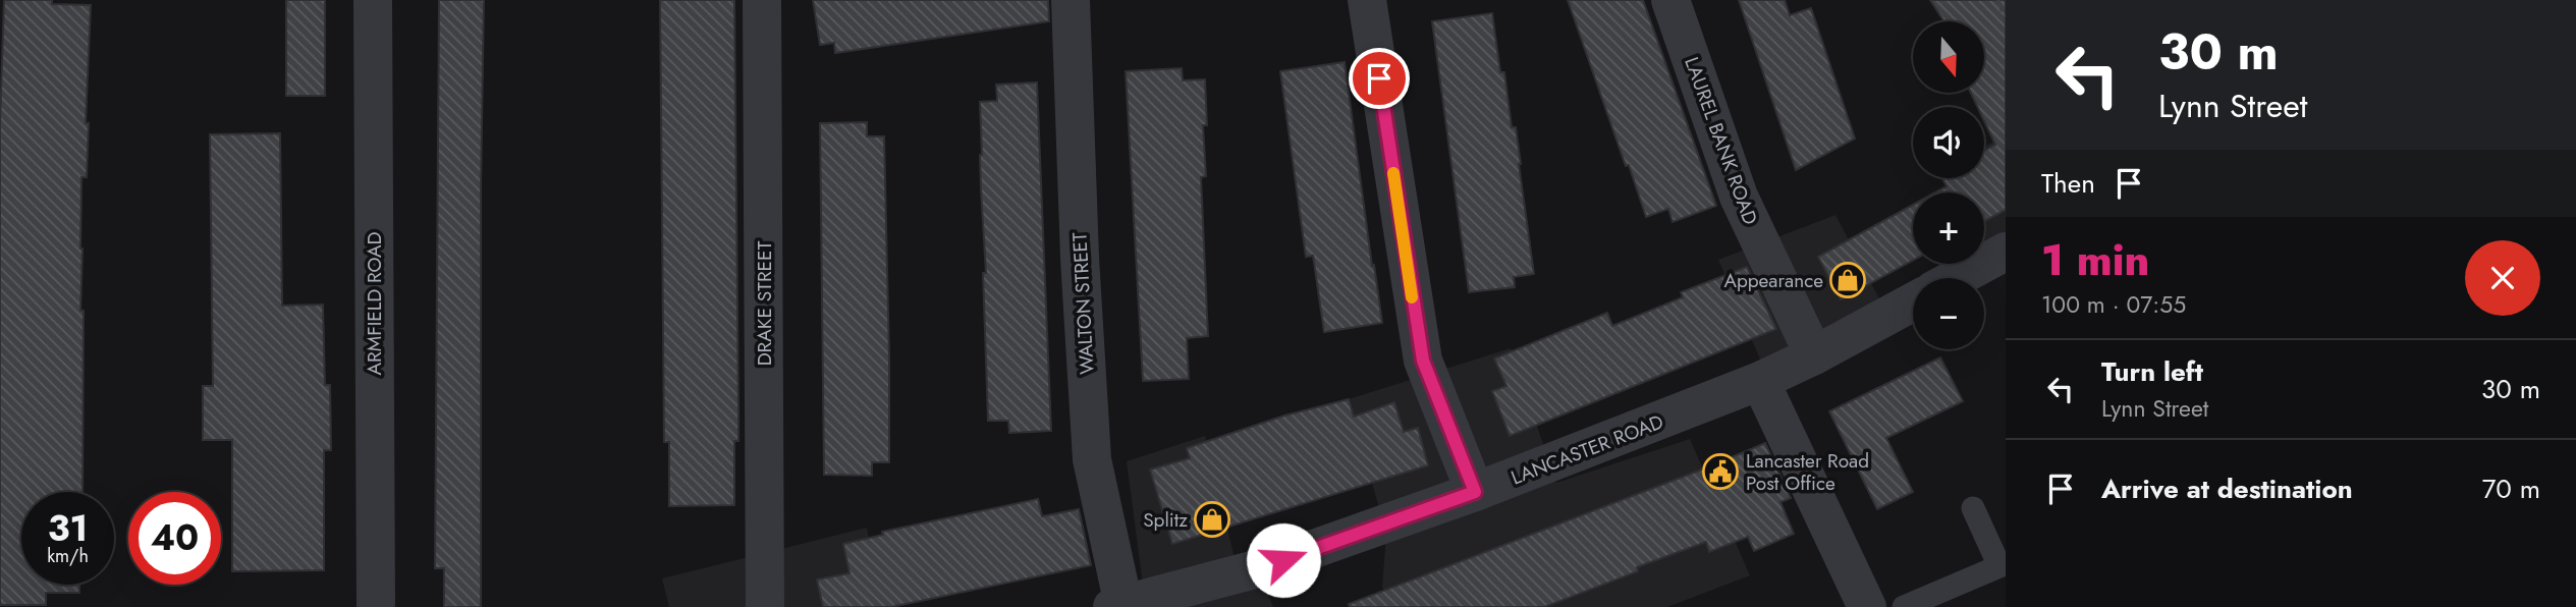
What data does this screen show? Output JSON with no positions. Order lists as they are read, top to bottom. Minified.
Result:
{"streets":{"street":["LAUREL BANK ROAD","ARMFIELD ROAD","DRAKE STREET","WALTON STREET","LANCASTER ROAD"]},"crossings":[["LAUREL BANK ROAD","LANCASTER ROAD"],["WALTON STREET","LANCASTER ROAD"]],"places":{"shop":["Appearance","Splitz"],"public building":["Lancaster Road Post Office"]},"north":"bottom","page":{"turn":["30 m","Lynn Street"],"map_buttons":["+","−"],"then":"Then","heading":["1 min","100 m · 07:55"],"list":[{"name":"Turn left","note":"Lynn Street","value":"30 m"},{"name":"Arrive at destination","value":"70 m"}],"speed":"31 km/h","limit":"40"}}
